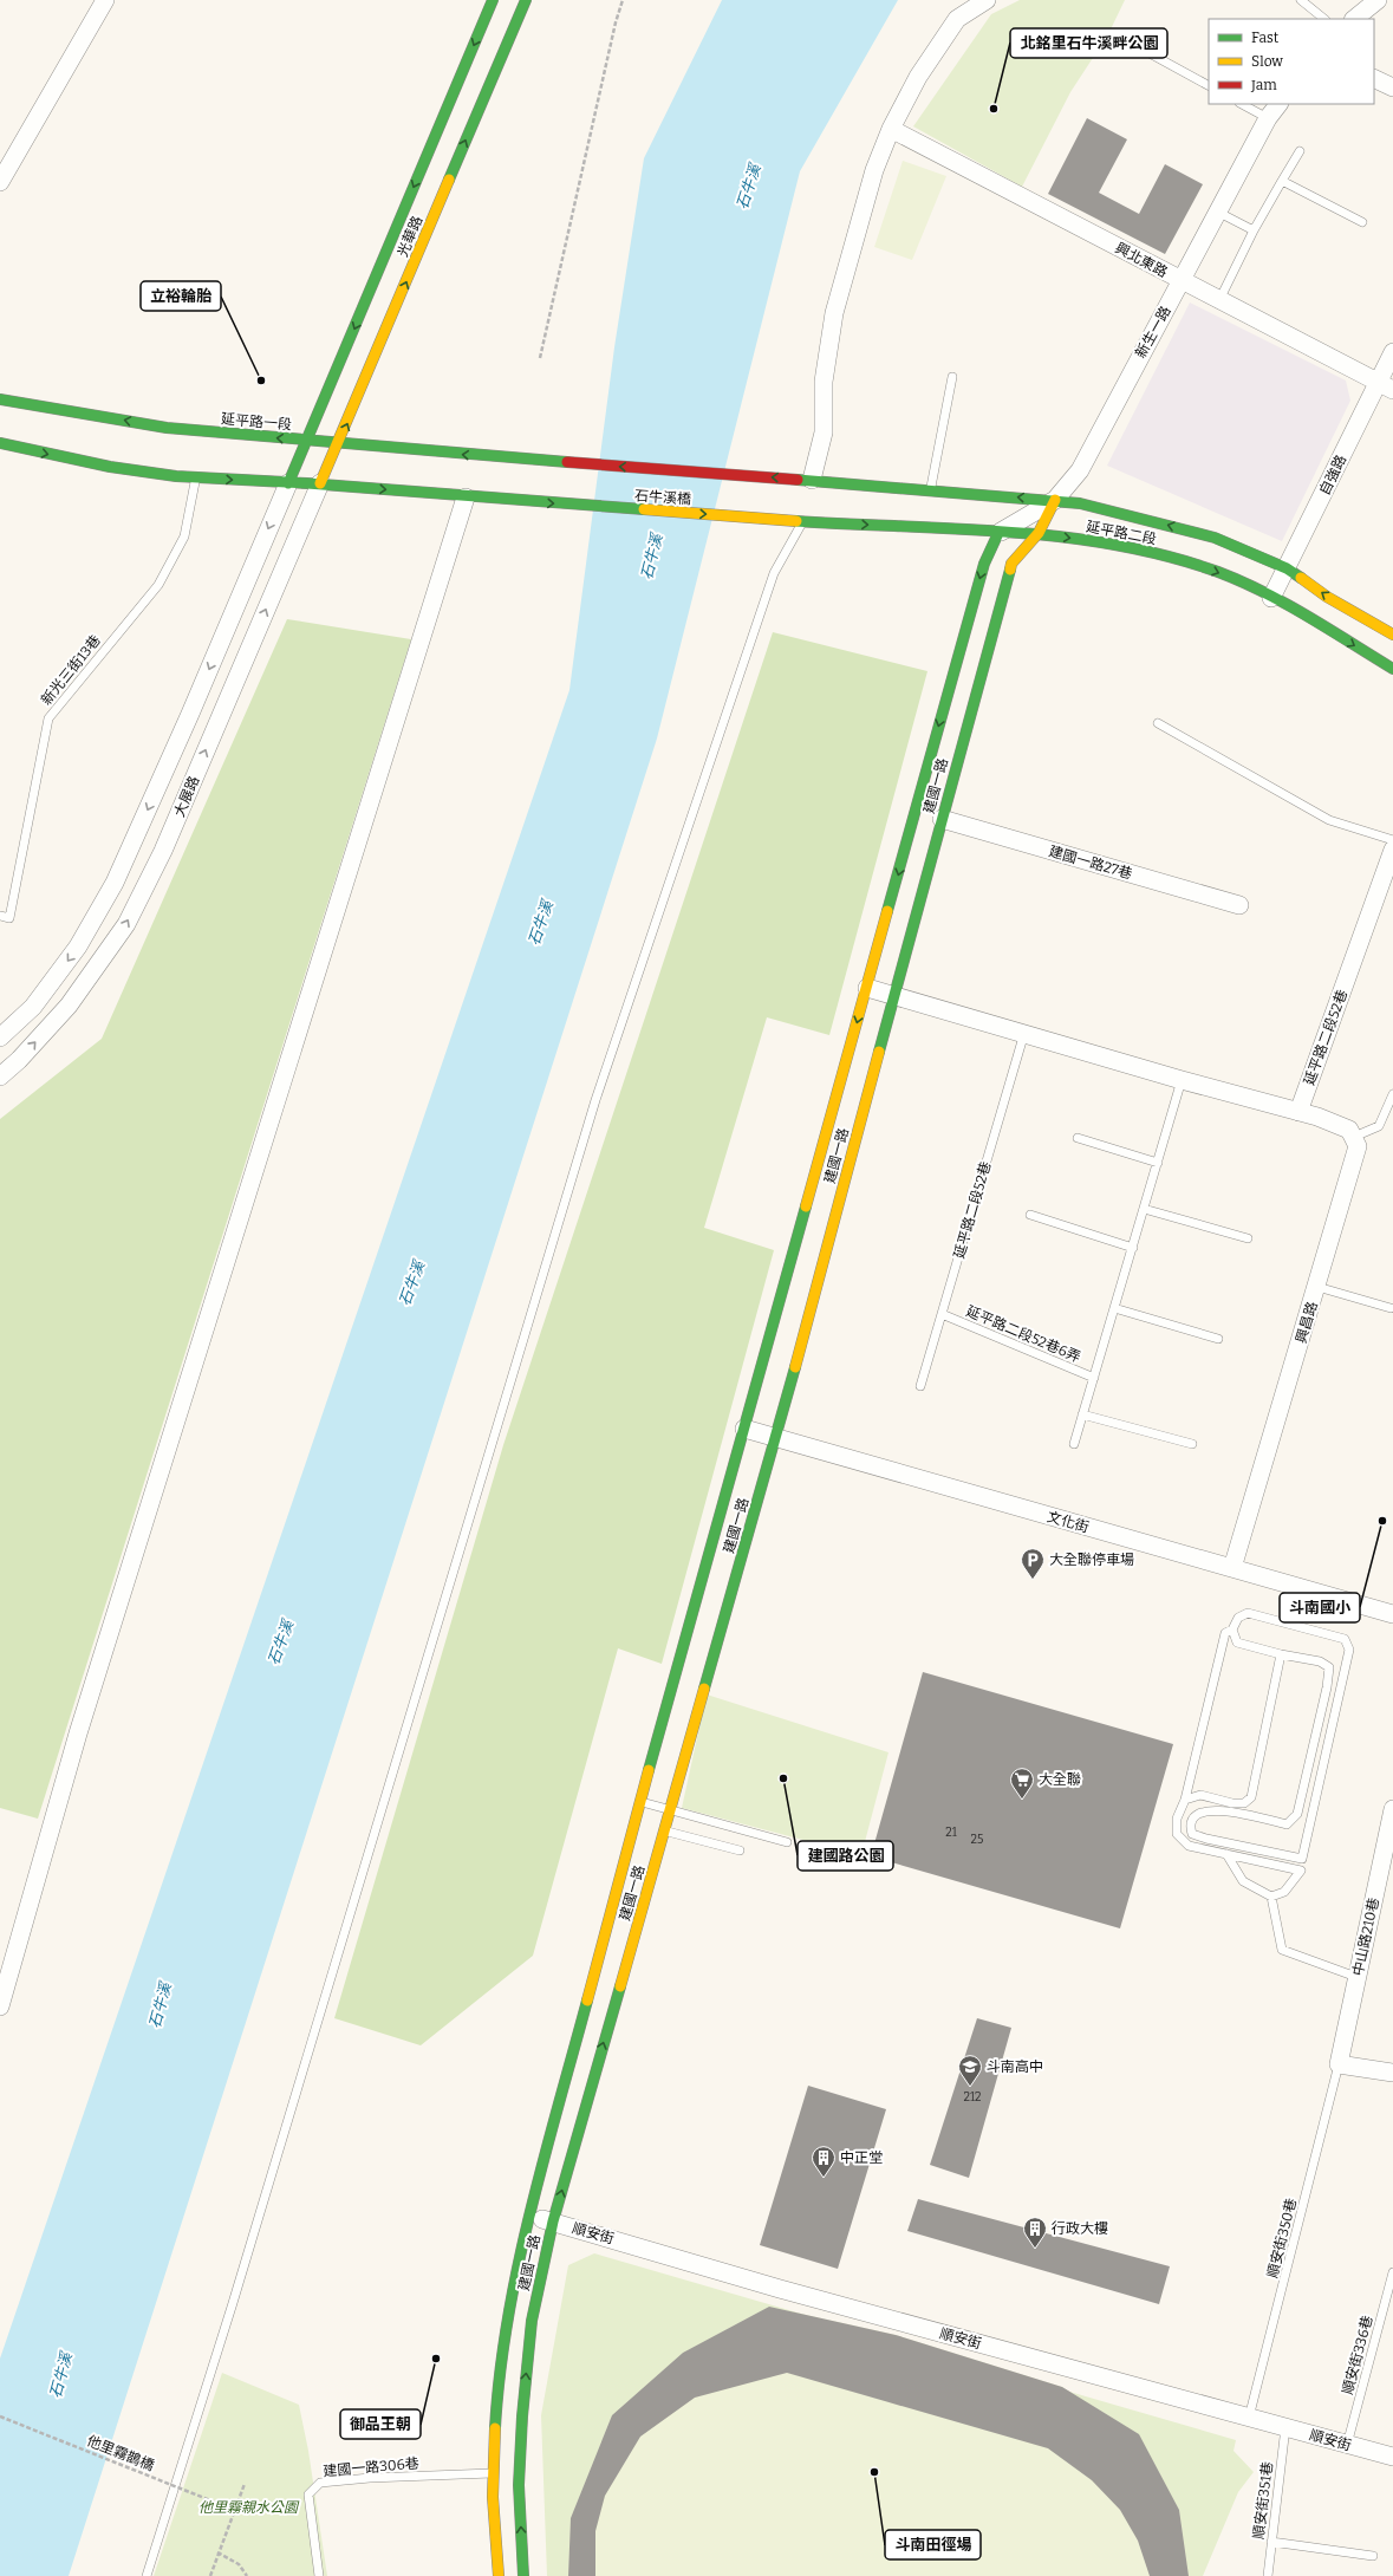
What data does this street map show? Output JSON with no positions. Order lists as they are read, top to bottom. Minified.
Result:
{"streets":{"street":["光華路","興北東路","新生一路","延平路一段","自強路","石牛溪橋","延平路二段","建國一路","大展路","建國一路27巷","延平路二段52巷","興昌路","文化街","中山路210巷","順安街"],"lane":["新光三街13巷","延平路二段52巷6弄","順安街350巷","順安街336巷","建國一路306巷","順安街351巷"],"path":["他里霧鵲橋"]},"crossings":[["光華路","延平路一段"],["光華路","大展路"],["興北東路","新生一路"],["興北東路","自強路"],["新生一路","延平路二段"],["新生一路","建國一路"],["延平路一段","石牛溪橋"],["自強路","延平路二段"],["石牛溪橋","延平路二段"],["延平路二段","建國一路"],["建國一路","建國一路27巷"],["建國一路","文化街"],["建國一路","順安街"],["建國一路","建國一路306巷"],["延平路二段52巷","延平路二段52巷6弄"],["興昌路","文化街"],["中山路210巷","順安街350巷"],["順安街","順安街350巷"],["順安街","順安街336巷"],["順安街","順安街351巷"]],"water":["石牛溪"],"parks":["他里霧親水公園"],"places":{"other":["北銘里石牛溪畔公園","立裕輪胎","斗南國小","建國路公園","御品王朝","斗南田徑場"],"parking":["大全聯停車場"],"supermarket":["大全聯"],"school or university":["斗南高中"],"building":["中正堂","行政大樓"]},"house_numbers":["21","25","212"],"legend":["Fast","Slow","Jam"]}
